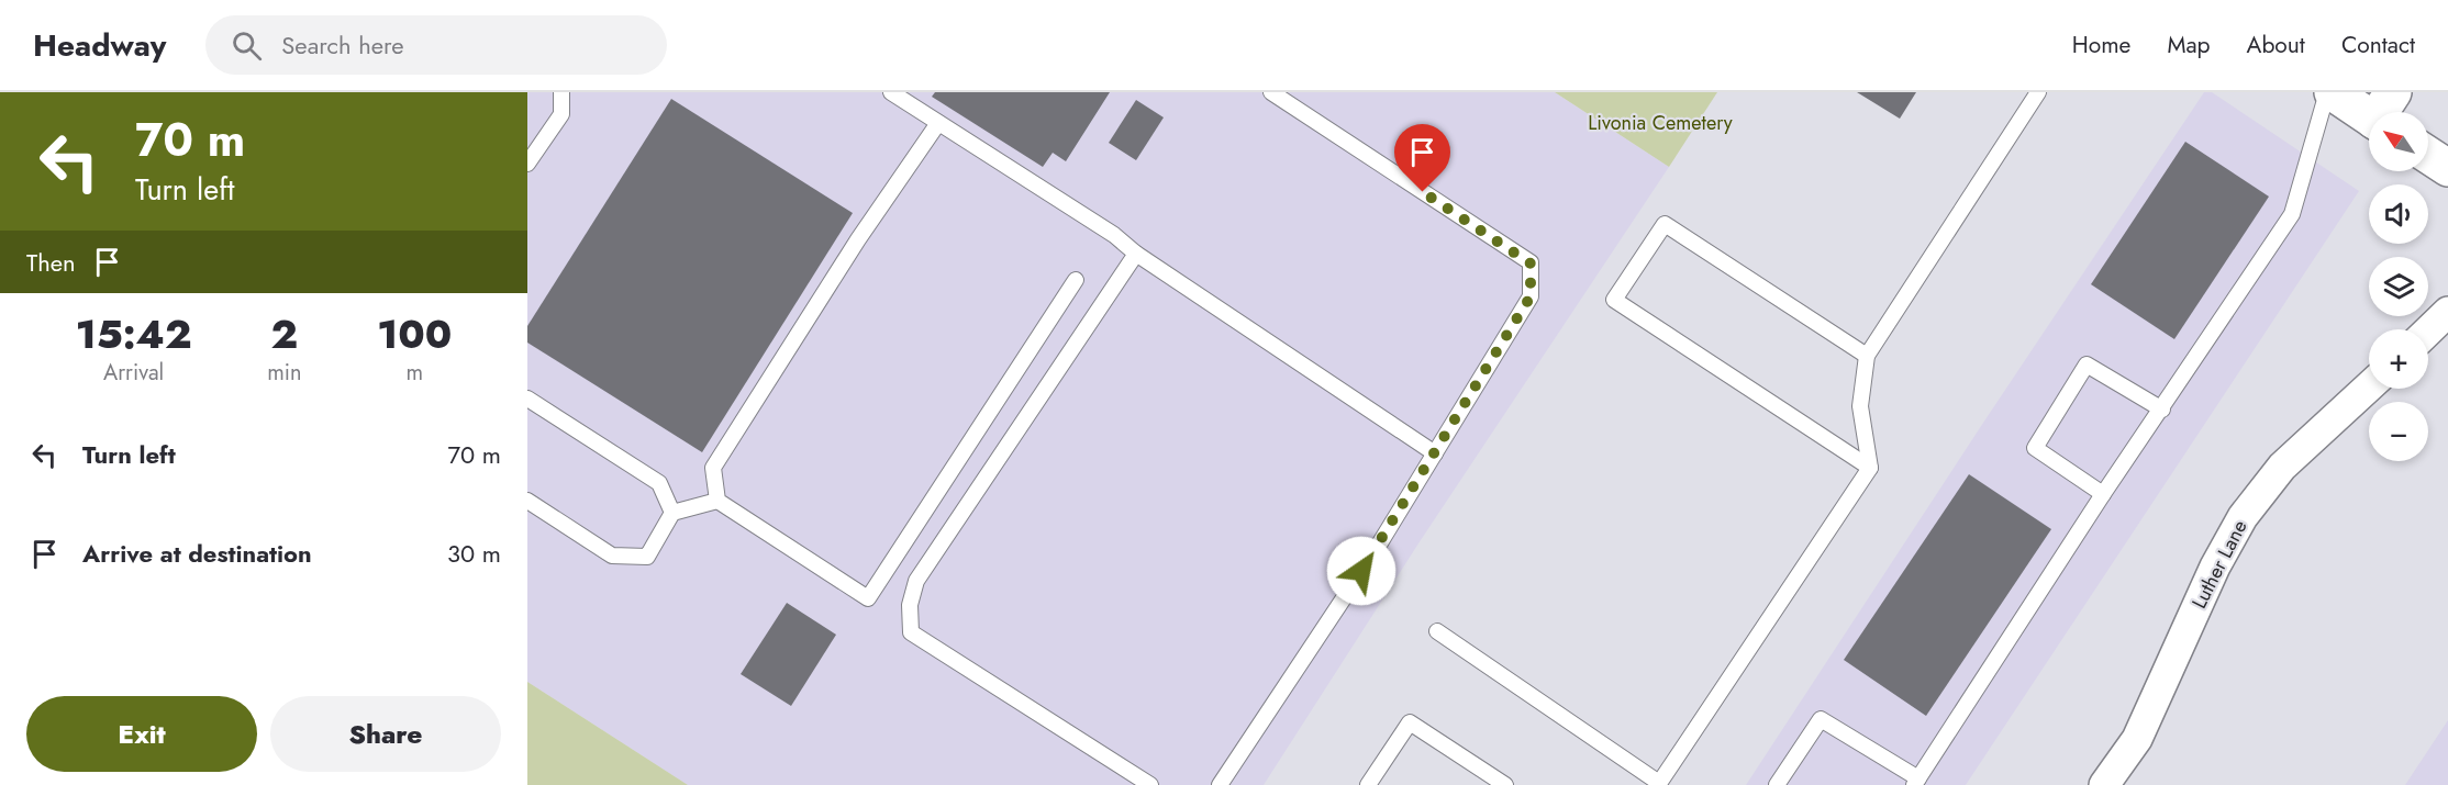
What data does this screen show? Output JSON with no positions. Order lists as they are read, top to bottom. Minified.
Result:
{"streets":{"street":["Luther Lane"]},"parks":["Livonia Cemetery"],"north":"top left","page":{"header":"Headway","search":"Search here","nav":["Home","Map","About","Contact"],"turn":["70 m","Turn left"],"map_buttons":["+","−"],"then":"Then","eta":["15:42","Arrival","2","min","100","m"],"list":[{"name":"Turn left","value":"70 m"},{"name":"Arrive at destination","value":"30 m"}],"buttons":["Exit","Share"]}}
